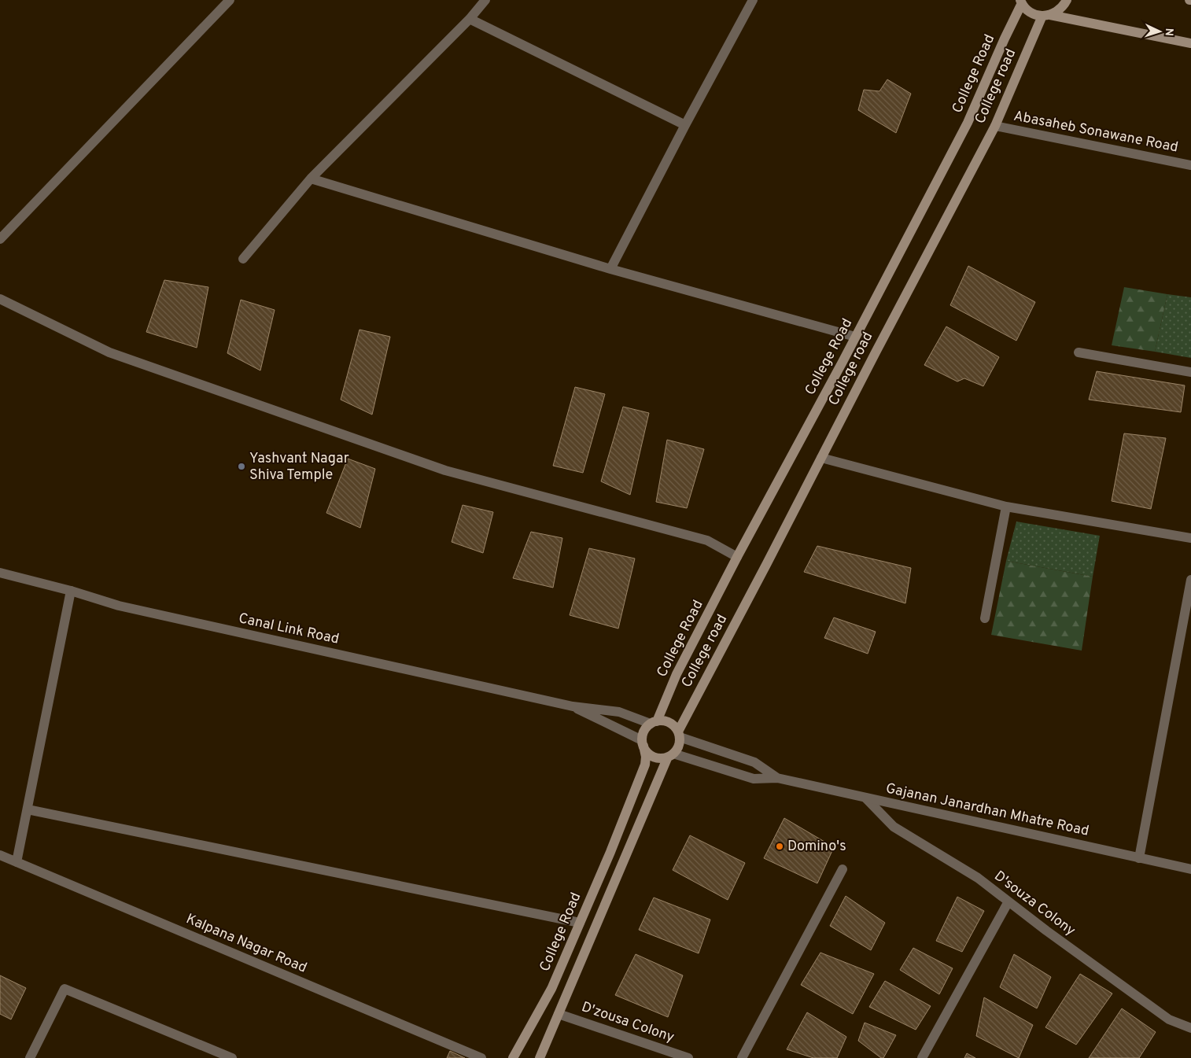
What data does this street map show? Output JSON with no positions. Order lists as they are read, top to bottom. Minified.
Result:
{"streets":{"main road":["College Road","College road"],"street":["Abasaheb Sonawane Road","Canal Link Road","Gajanan Janardhan Mhatre Road","D'souza Colony","Kalpana Nagar Road","D'zousa Colony"]},"crossings":[["College Road","College road"],["College Road","Canal Link Road"],["College Road","Gajanan Janardhan Mhatre Road"],["College road","Abasaheb Sonawane Road"],["College road","Canal Link Road"],["College road","Gajanan Janardhan Mhatre Road"],["Canal Link Road","Gajanan Janardhan Mhatre Road"],["Gajanan Janardhan Mhatre Road","D'souza Colony"]],"places":["Yashvant Nagar Shiva Temple","Domino's"],"north":"right"}
